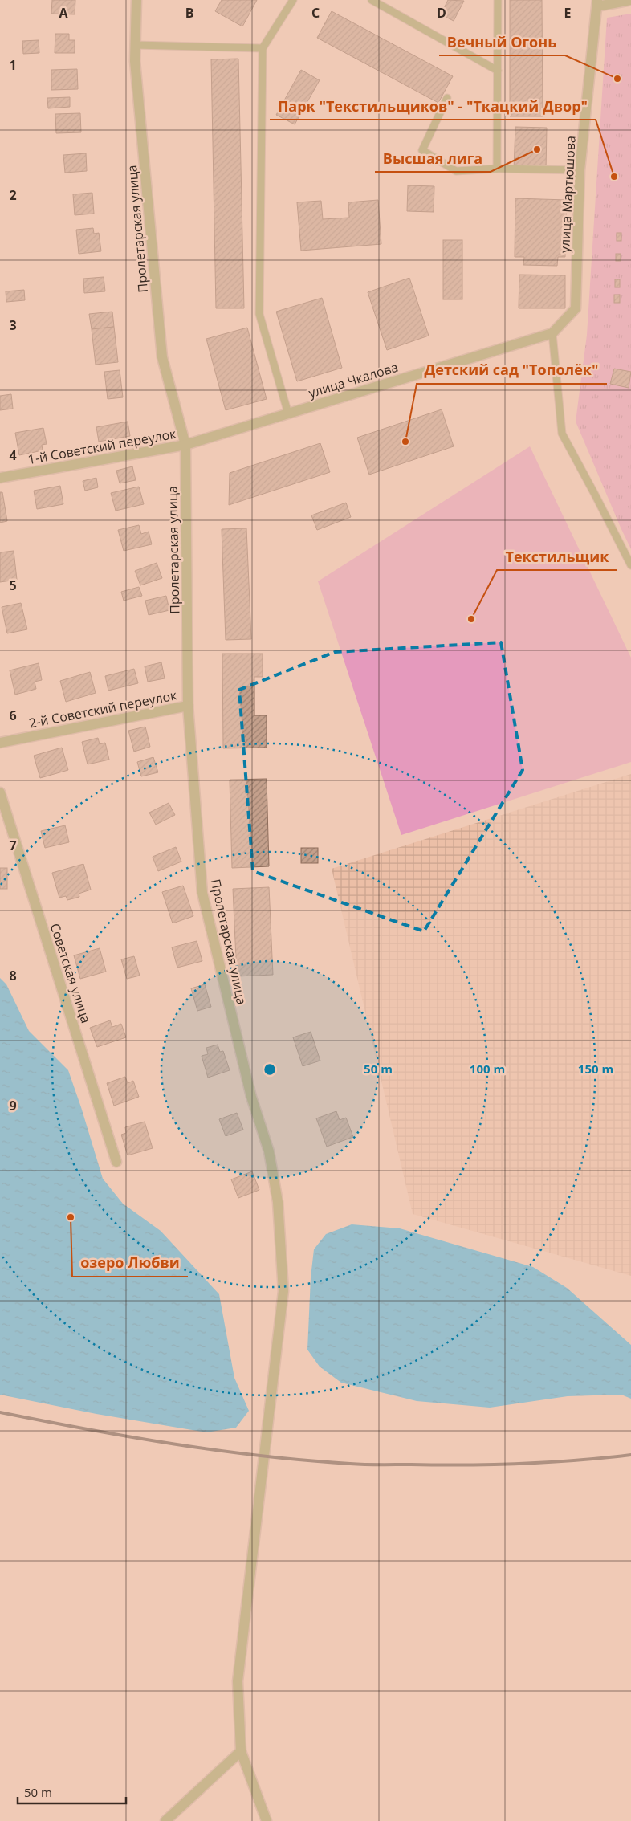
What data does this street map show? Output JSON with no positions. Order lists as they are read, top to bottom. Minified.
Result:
{"streets":{"street":["улица Мартюшова","Пролетарская улица","улица Чкалова","1-й Советский переулок","2-й Советский переулок","Советская улица"]},"crossings":[["улица Мартюшова","улица Чкалова"],["Пролетарская улица","улица Чкалова"],["Пролетарская улица","1-й Советский переулок"],["Пролетарская улица","2-й Советский переулок"],["улица Чкалова","1-й Советский переулок"]],"places":["Вечный Огонь","Высшая лига","Парк \"Текстильщиков\" - \"Ткацкий Двор\"","Детский сад \"Тополёк\"","Текстильщик","озеро Любви"],"scale_bar":"50 m","grid":{"columns":["A","B","C","D","E"],"rows":["1","2","3","4","5","6","7","8","9"]},"rings":["50 m","100 m","150 m"]}
